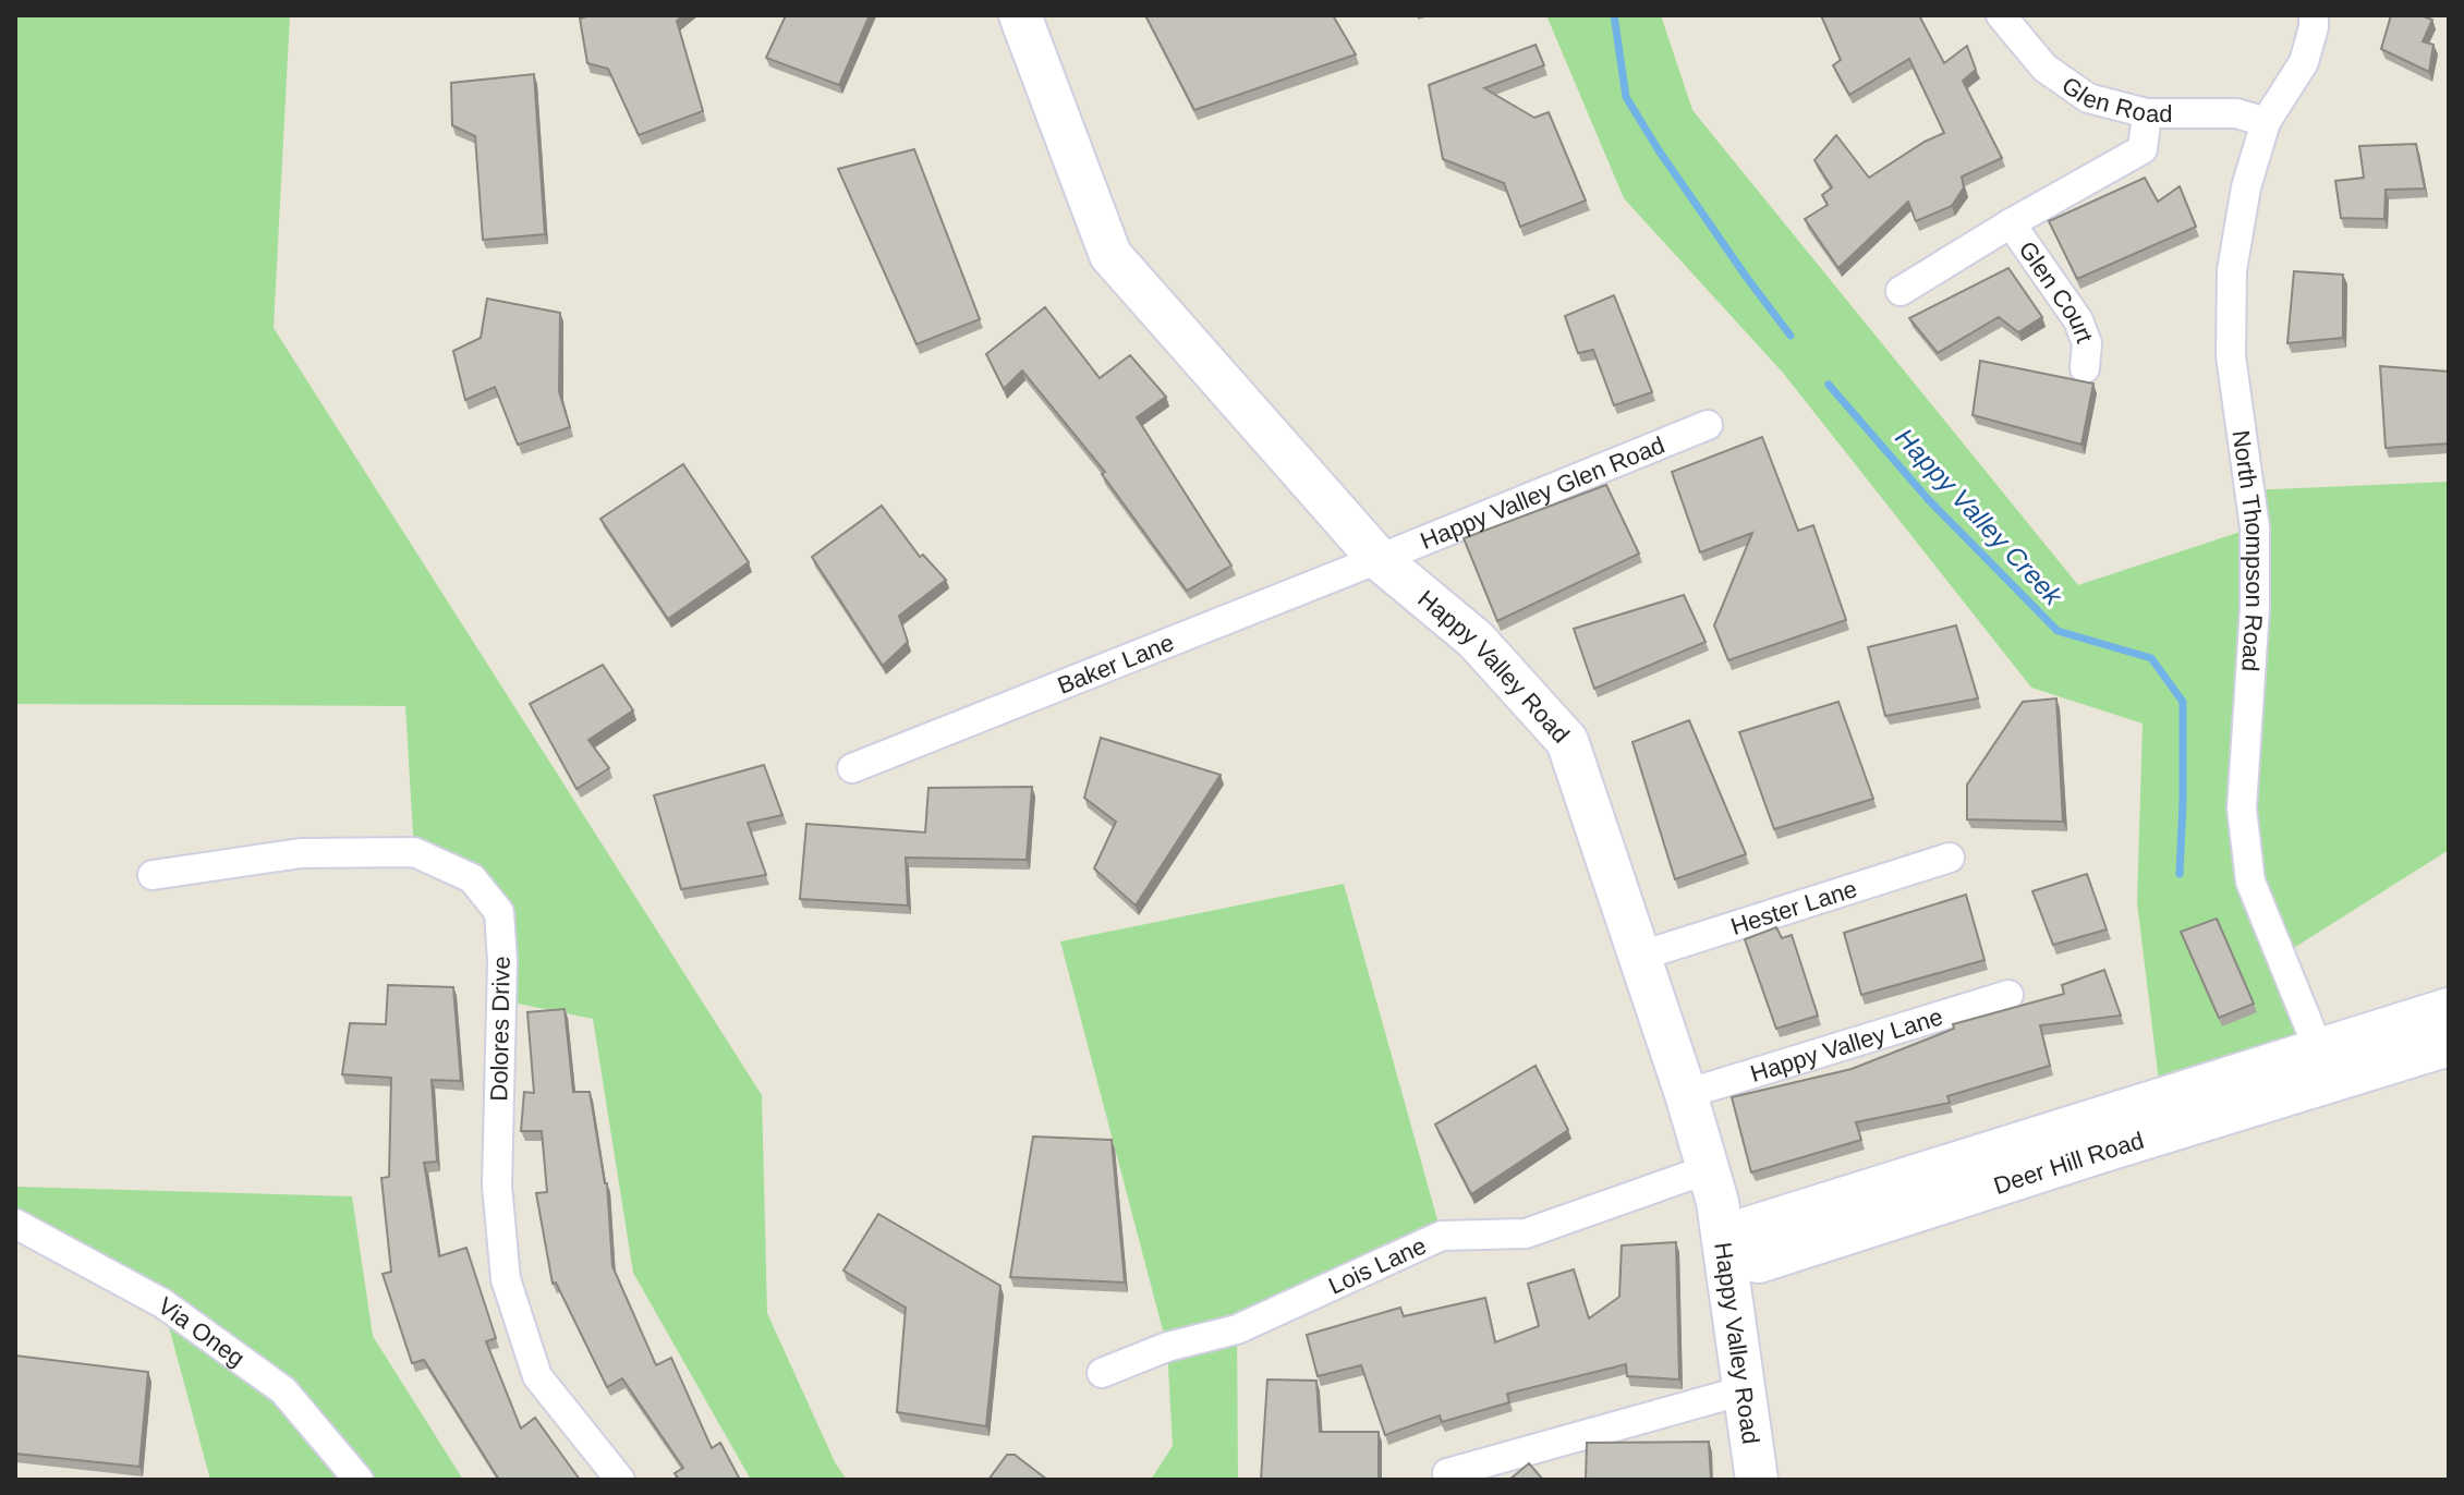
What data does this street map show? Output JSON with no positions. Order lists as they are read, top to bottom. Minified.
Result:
{"streets":{"street":["Glen Road","Glen Court","Happy Valley Glen Road","North Thompson Road","Baker Lane","Happy Valley Road","Hester Lane","Dolores Drive","Happy Valley Lane","Deer Hill Road","Lois Lane","Via Oneg"]},"crossings":[["Glen Road","North Thompson Road"],["Happy Valley Glen Road","Baker Lane"],["Happy Valley Glen Road","Happy Valley Road"],["North Thompson Road","Deer Hill Road"],["Baker Lane","Happy Valley Road"],["Happy Valley Road","Hester Lane"],["Happy Valley Road","Happy Valley Lane"],["Happy Valley Road","Deer Hill Road"],["Happy Valley Road","Lois Lane"]],"water":["Happy Valley Creek"]}
